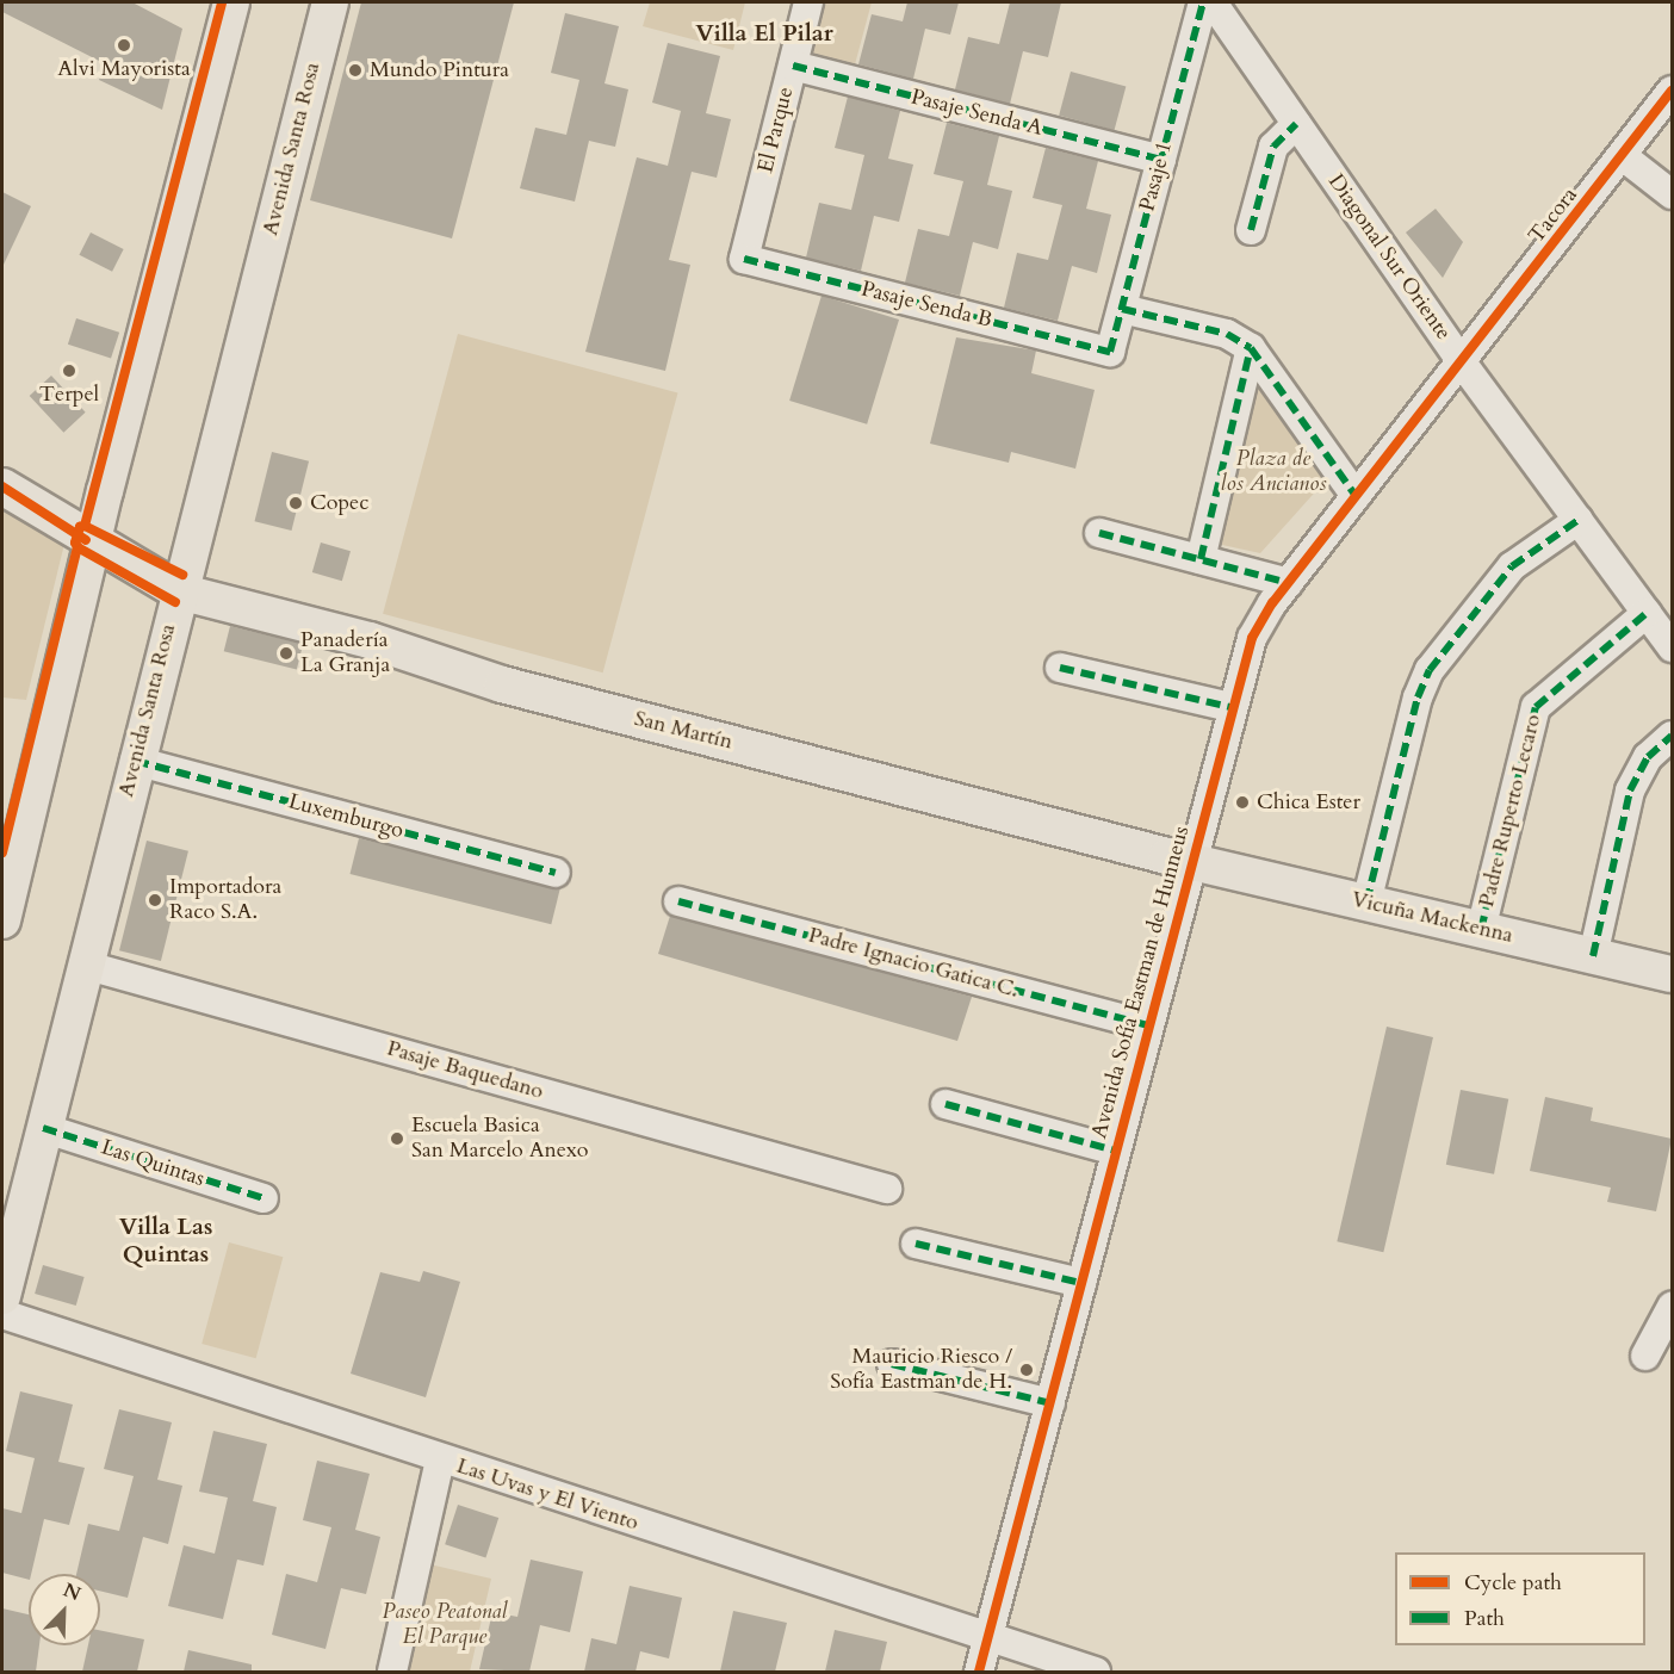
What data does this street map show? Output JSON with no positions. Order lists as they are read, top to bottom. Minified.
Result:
{"streets":{"main road":["Avenida Santa Rosa","San Martín","Vicuña Mackenna"],"street":["Pasaje Senda A","El Parque","Pasaje 1","Tacora","Diagonal Sur Oriente","Pasaje Senda B","Padre Ruperto Lecaro","Luxemburgo","Padre Ignacio Gatica C.","Avenida Sofía Eastman de Hunneus","Pasaje Baquedano","Las Quintas","Las Uvas y El Viento"]},"crossings":[["Pasaje Senda A","El Parque"],["Pasaje Senda A","Pasaje 1"],["El Parque","Pasaje Senda B"],["Avenida Santa Rosa","San Martín"],["Avenida Santa Rosa","Luxemburgo"],["Avenida Santa Rosa","Pasaje Baquedano"],["Avenida Santa Rosa","Las Quintas"],["Pasaje 1","Pasaje Senda B"],["Tacora","Diagonal Sur Oriente"],["Tacora","Avenida Sofía Eastman de Hunneus"],["Diagonal Sur Oriente","Padre Ruperto Lecaro"],["Diagonal Sur Oriente","Avenida Sofía Eastman de Hunneus"],["San Martín","Vicuña Mackenna"],["San Martín","Avenida Sofía Eastman de Hunneus"],["Padre Ruperto Lecaro","Vicuña Mackenna"],["Vicuña Mackenna","Avenida Sofía Eastman de Hunneus"],["Padre Ignacio Gatica C.","Avenida Sofía Eastman de Hunneus"],["Avenida Sofía Eastman de Hunneus","Las Uvas y El Viento"]],"districts":["Villa El Pilar","Villa Las Quintas"],"parks":["Plaza de los Ancianos","Paseo Peatonal El Parque"],"places":["Alvi Mayorista","Mundo Pintura","Terpel","Copec","Panadería La Granja","Chica Ester","Importadora Raco S.A.","Escuela Basica San Marcelo Anexo","Mauricio Riesco / Sofía Eastman de H."],"legend":["Cycle path","Path"],"north":"top right"}
